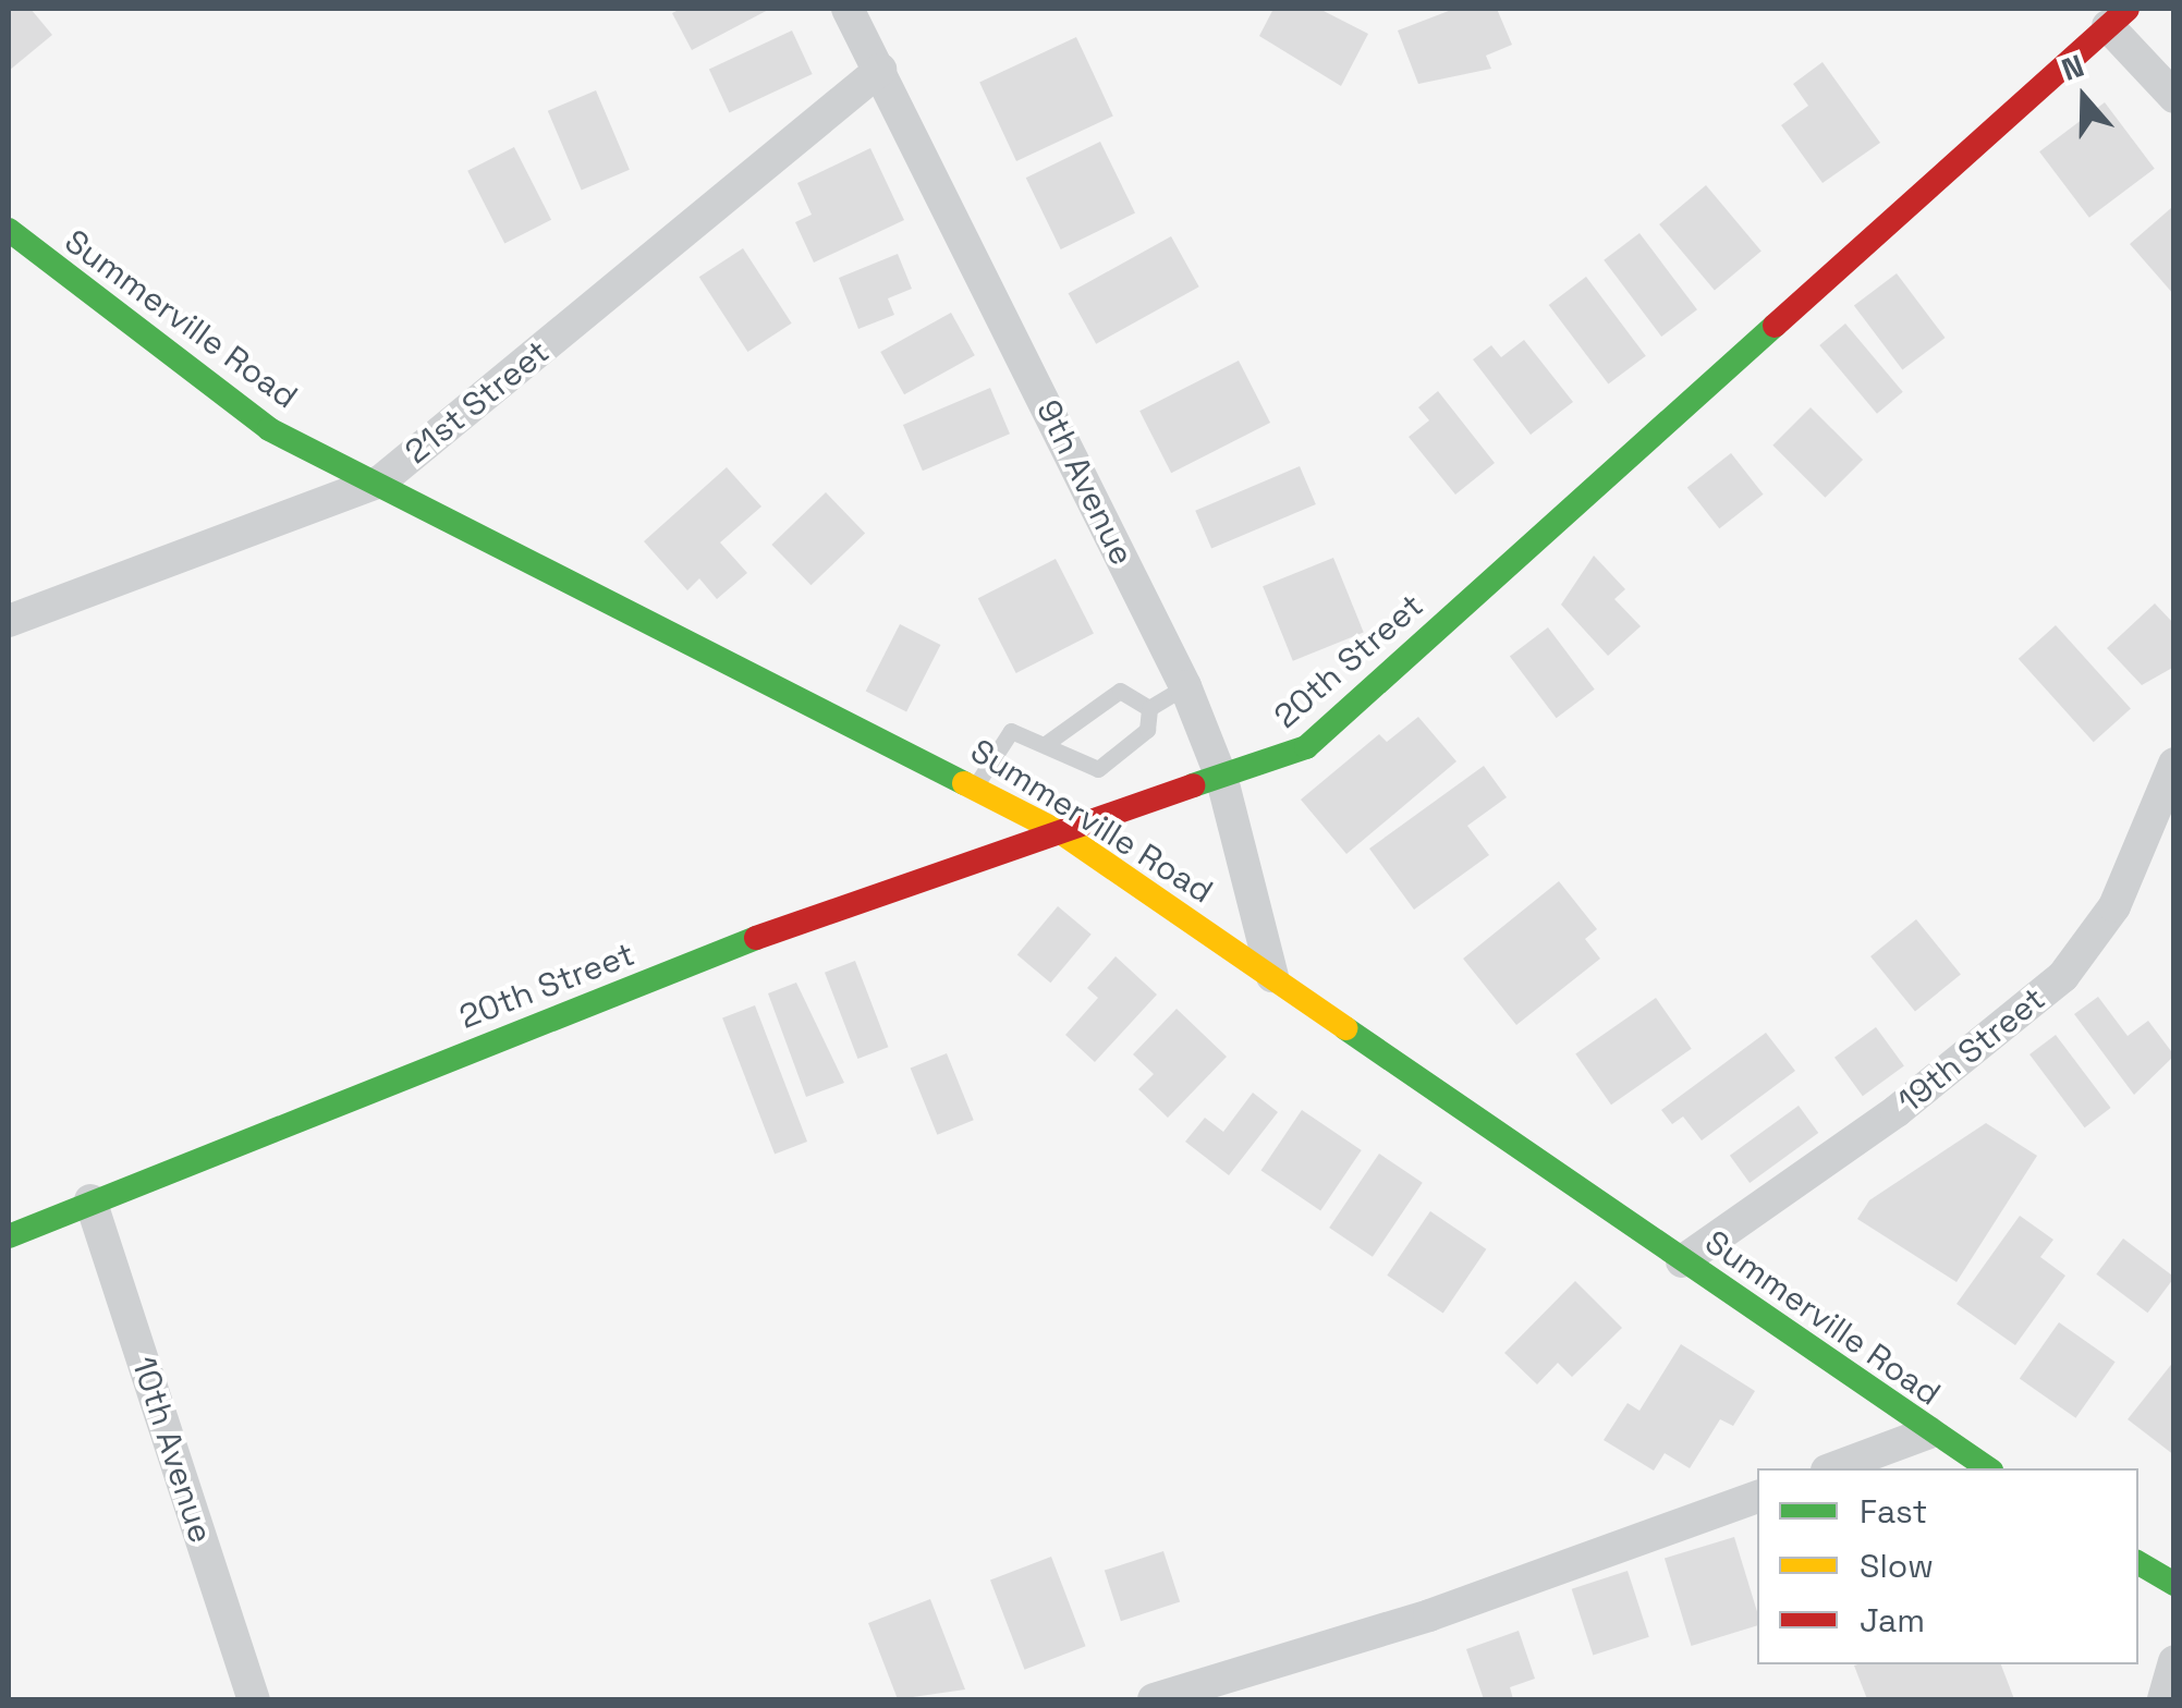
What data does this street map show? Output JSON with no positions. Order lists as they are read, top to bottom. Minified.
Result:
{"streets":{"street":["Summerville Road","21st Street","9th Avenue","20th Street","19th Street","10th Avenue"]},"crossings":[["Summerville Road","21st Street"],["Summerville Road","9th Avenue"],["Summerville Road","20th Street"],["Summerville Road","19th Street"],["21st Street","9th Avenue"],["9th Avenue","20th Street"],["20th Street","10th Avenue"]],"legend":["Fast","Slow","Jam"],"north":"top"}
